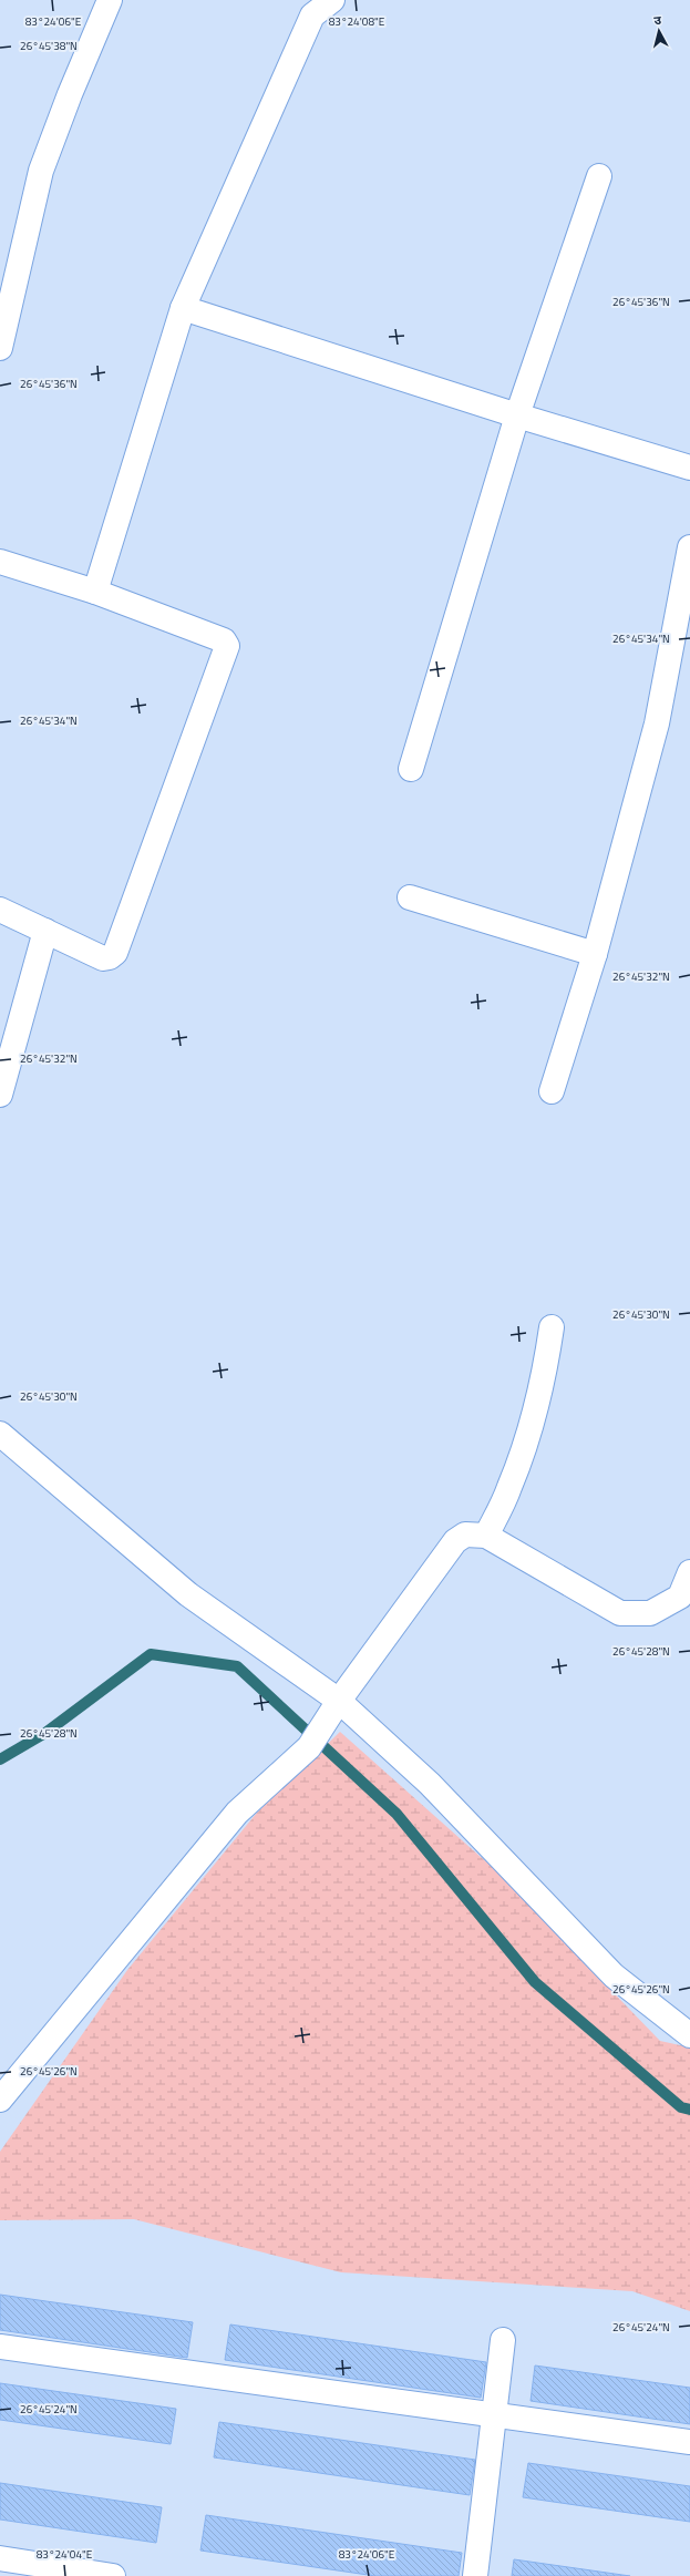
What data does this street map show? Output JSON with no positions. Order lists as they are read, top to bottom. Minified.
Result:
{"north":"top","coordinates":["83°24'06\"E","83°24'08\"E","26°45'38\"N","26°45'36\"N","26°45'34\"N","26°45'32\"N","26°45'30\"N","26°45'28\"N","26°45'26\"N","26°45'24\"N","83°24'04\"E"]}
